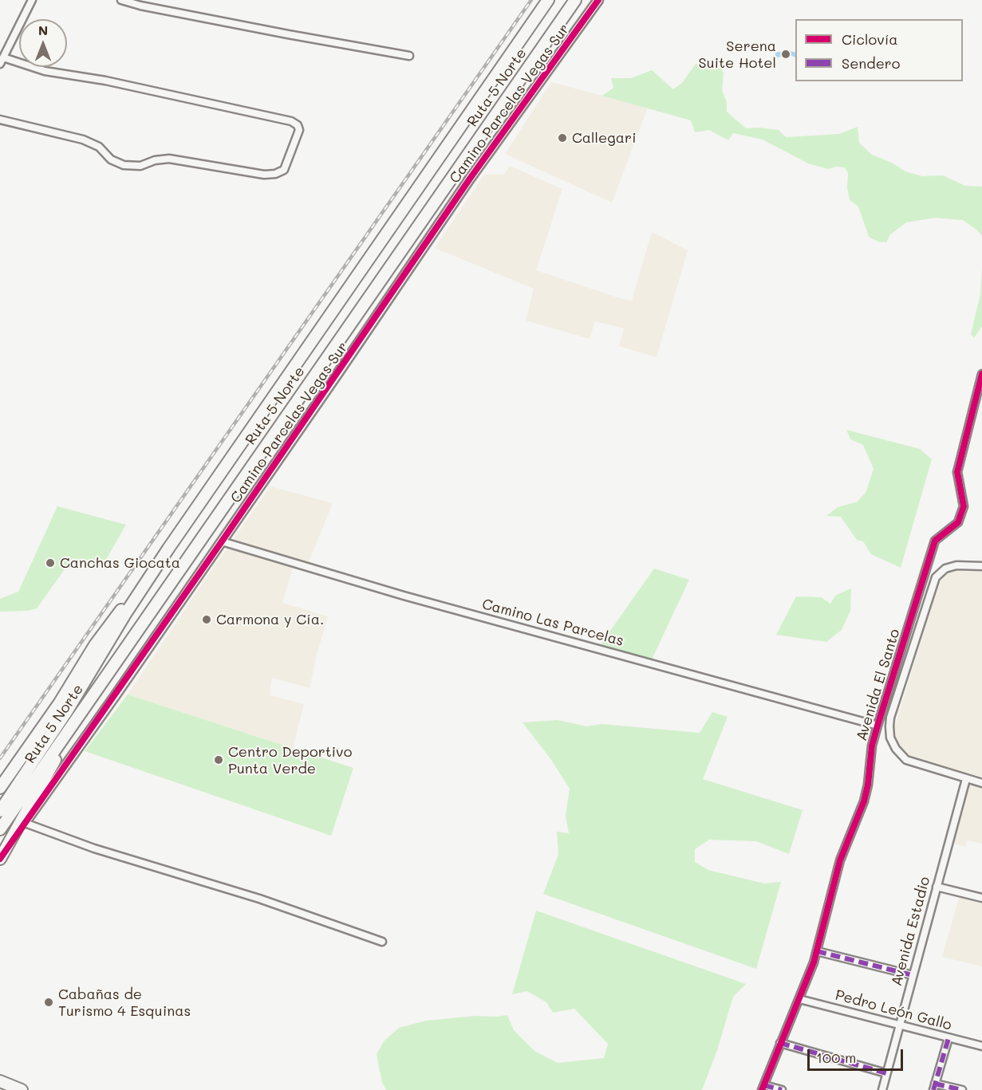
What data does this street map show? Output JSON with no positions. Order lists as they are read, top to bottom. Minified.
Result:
{"streets":{"main road":["Ruta 5 Norte"],"street":["Camino Parcelas Vegas Sur","Camino Las Parcelas","Avenida El Santo","Avenida Estadio","Pedro León Gallo"]},"crossings":[["Camino Parcelas Vegas Sur","Camino Las Parcelas"],["Camino Las Parcelas","Avenida El Santo"],["Avenida El Santo","Pedro León Gallo"],["Avenida Estadio","Pedro León Gallo"]],"places":["Serena Suite Hotel","Callegari","Canchas Giocata","Carmona y Cía.","Centro Deportivo Punta Verde","Cabañas de Turismo 4 Esquinas"],"legend":["Ciclovía","Sendero"],"scale_bar":"100 m","north":"top"}
